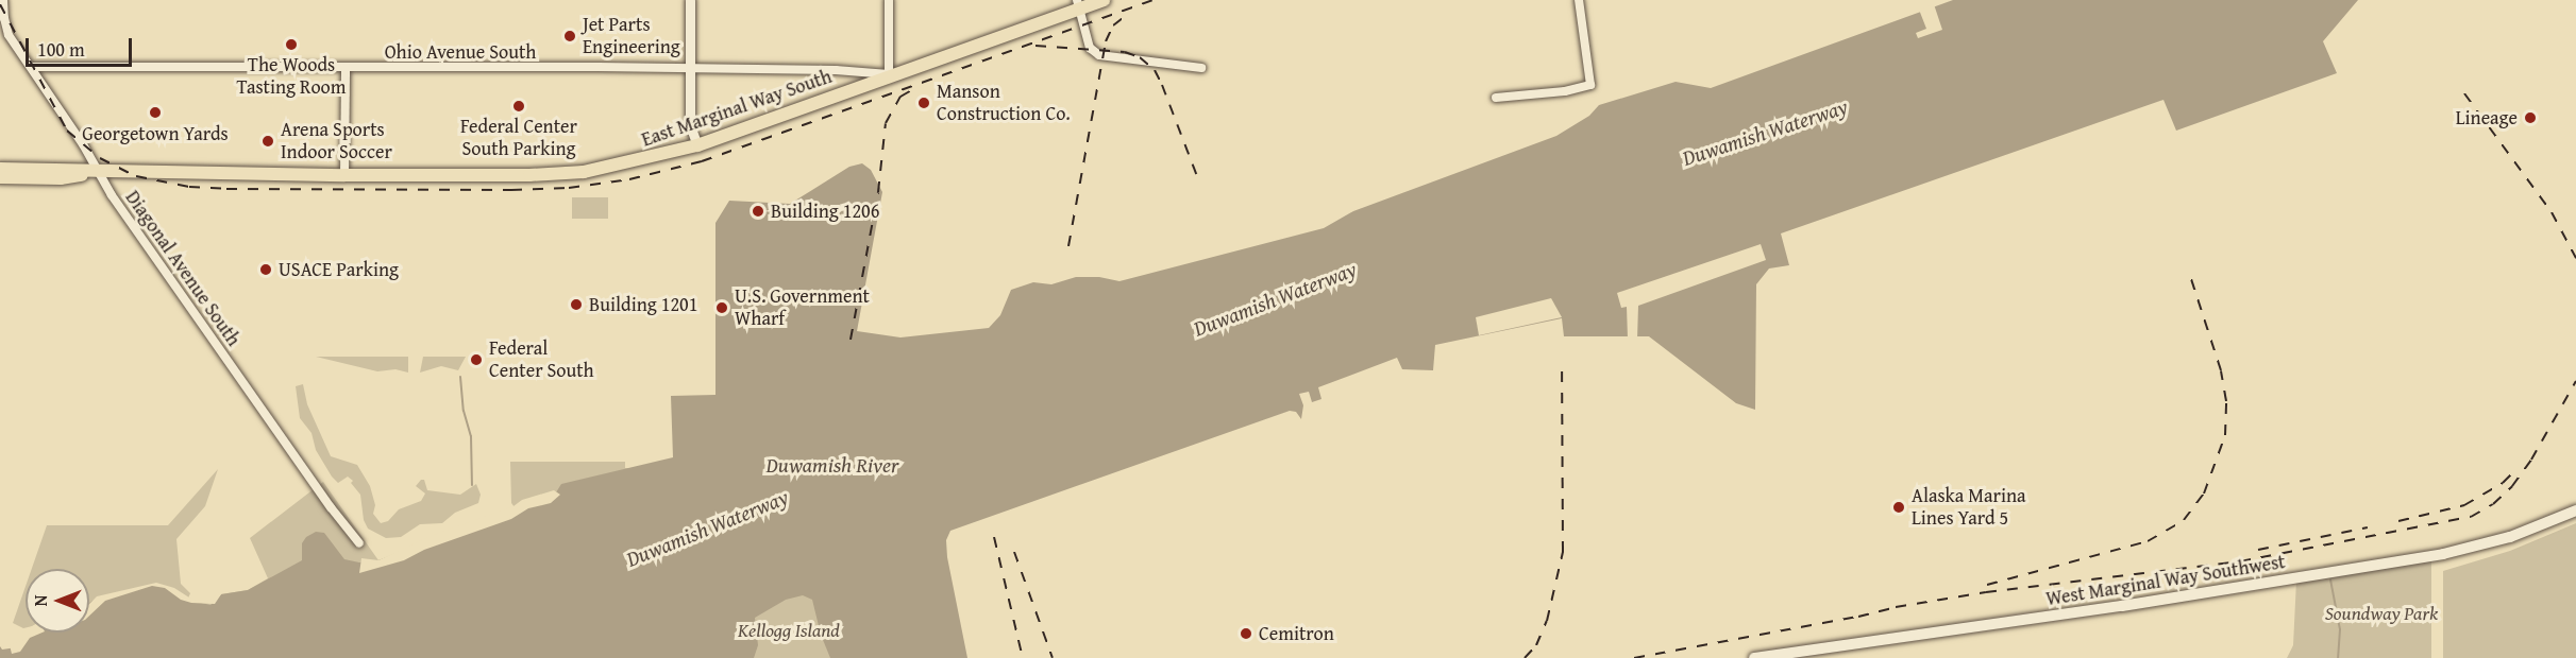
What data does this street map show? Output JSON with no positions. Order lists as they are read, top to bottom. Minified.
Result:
{"streets":{"highway":["East Marginal Way South"],"main road":["West Marginal Way Southwest"],"street":["Ohio Avenue South","Diagonal Avenue South"]},"crossings":[["Ohio Avenue South","East Marginal Way South"],["Ohio Avenue South","Diagonal Avenue South"],["East Marginal Way South","Diagonal Avenue South"]],"water":["Duwamish Waterway","Duwamish River"],"parks":["Soundway Park","Kellogg Island"],"places":["Jet Parts Engineering","The Woods Tasting Room","Manson Construction Co.","Federal Center South Parking","Georgetown Yards","Lineage","Arena Sports Indoor Soccer","Building 1206","USACE Parking","Building 1201","U.S. Government Wharf","Federal Center South","Alaska Marina Lines Yard 5","Cemitron"],"scale_bar":"100 m","north":"left"}
